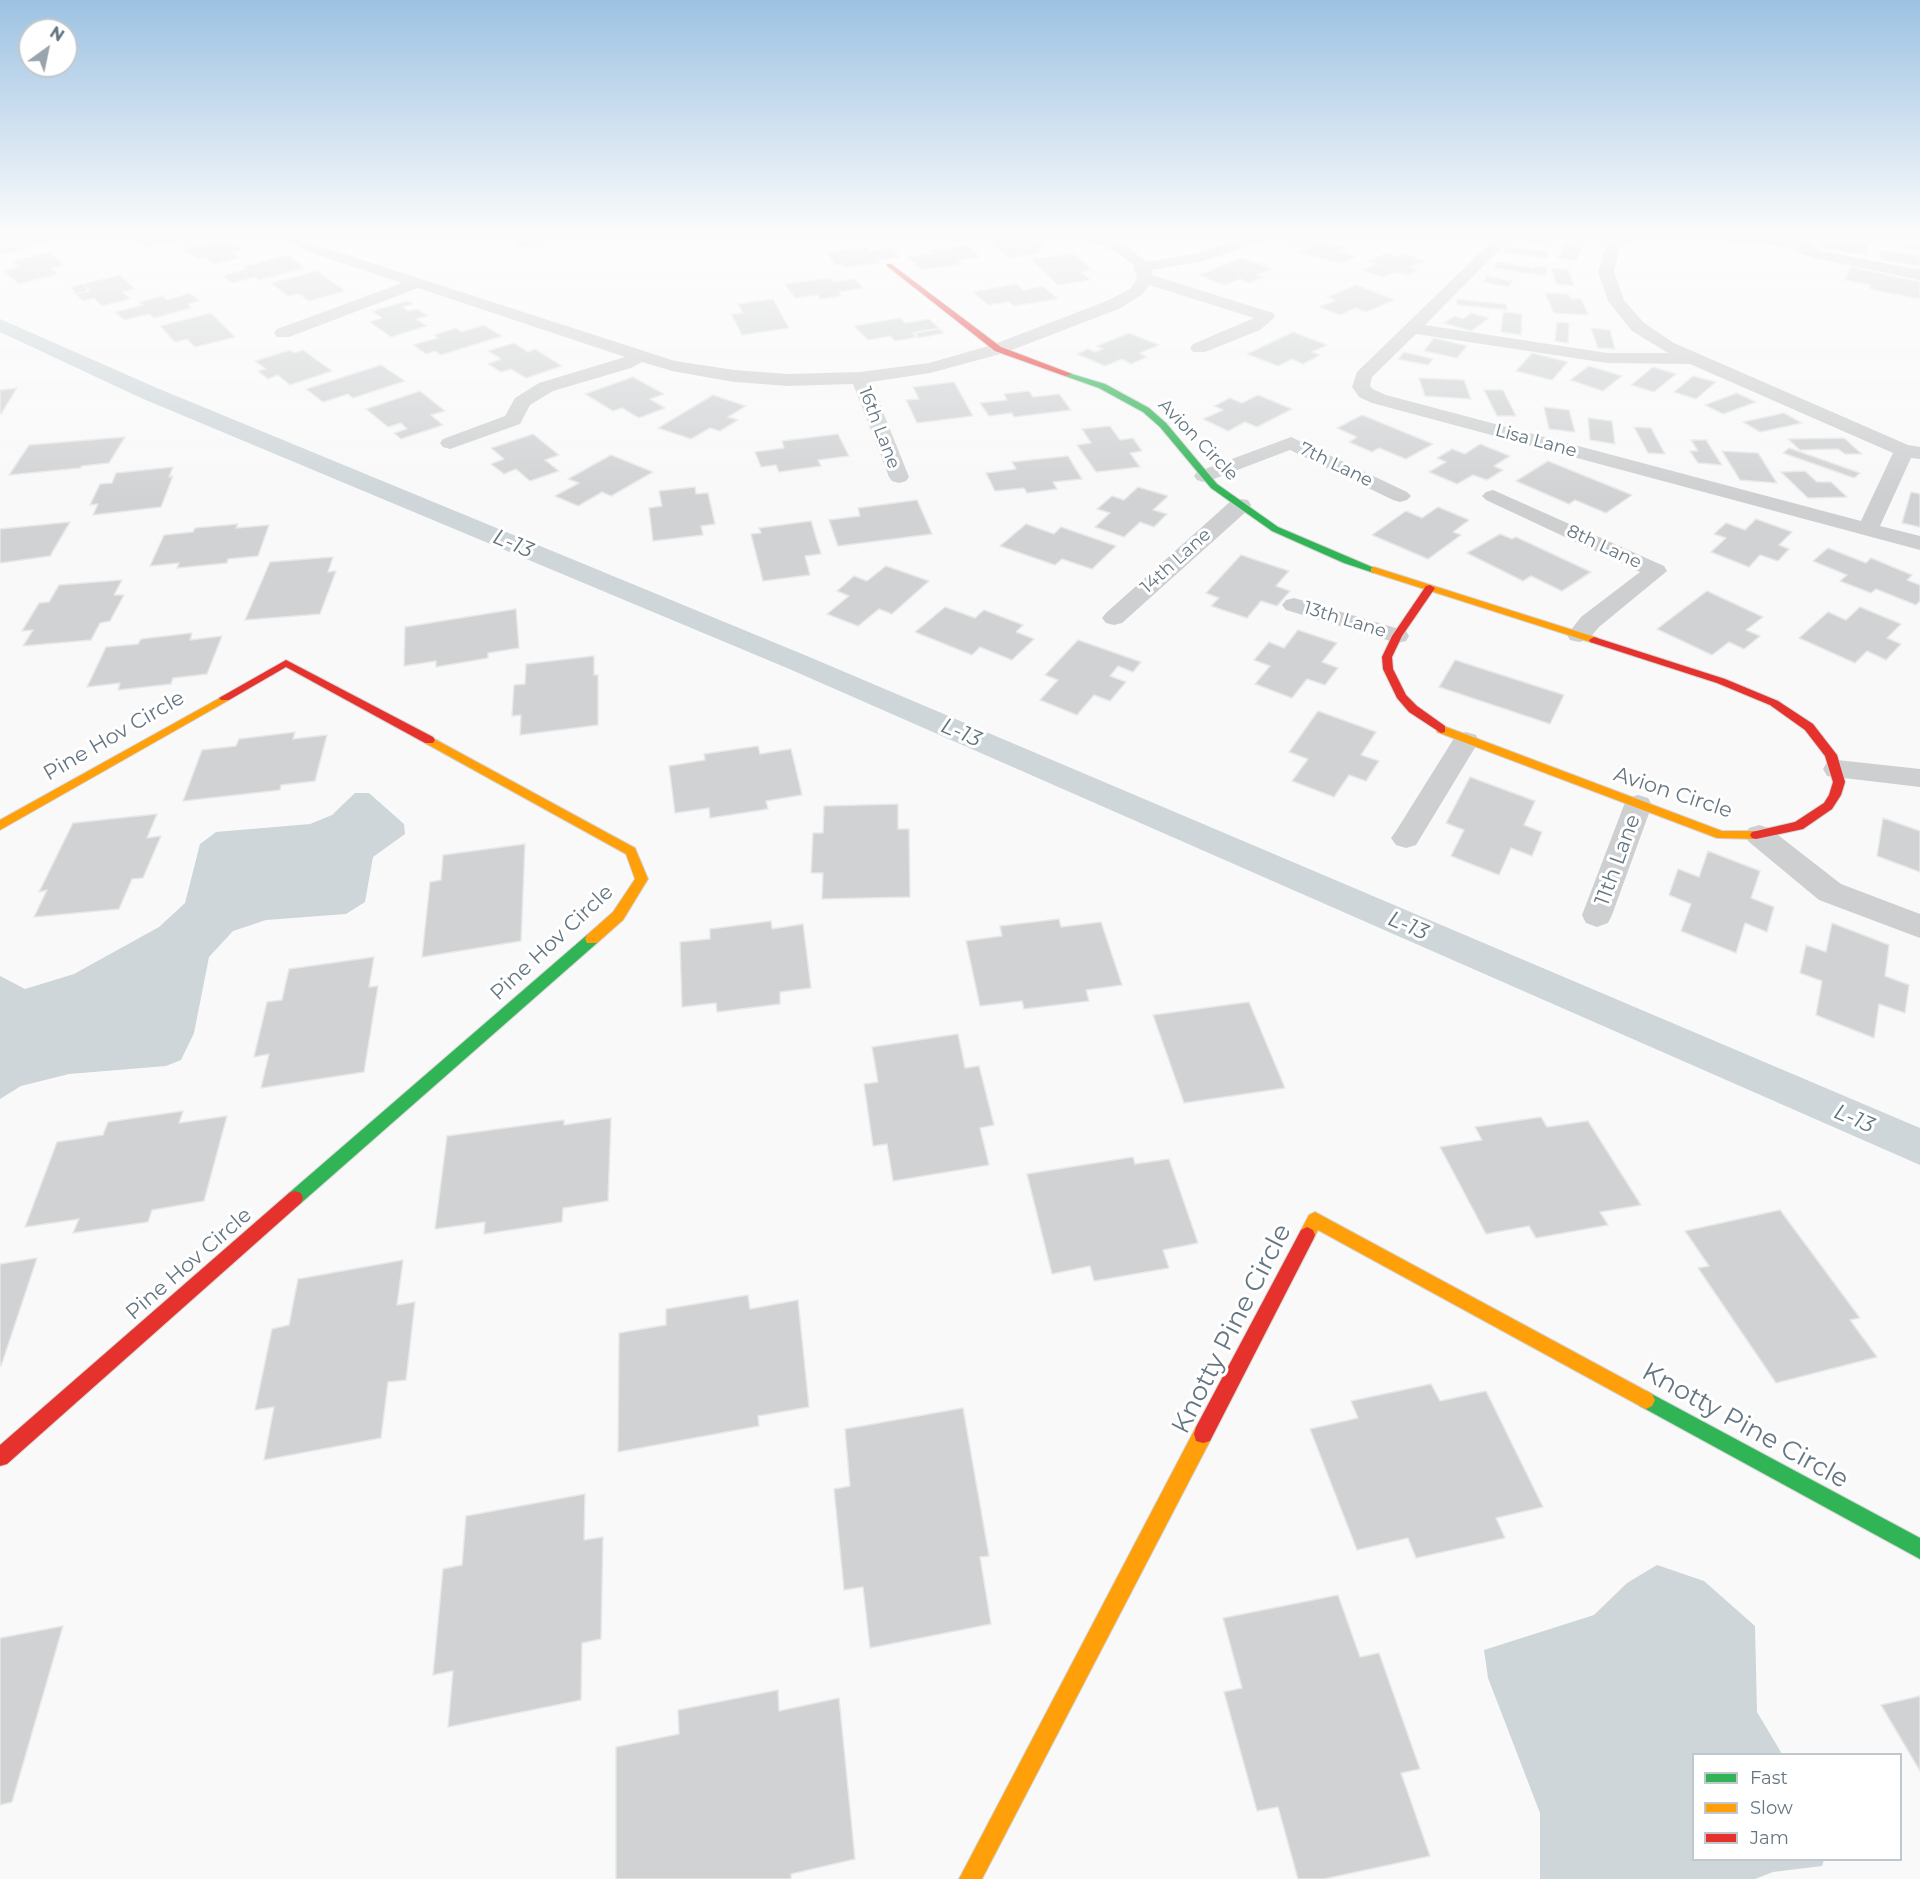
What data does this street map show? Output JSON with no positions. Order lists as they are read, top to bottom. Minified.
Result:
{"streets":{"street":["16th Lane","Avion Circle","Lisa Lane","7th Lane","8th Lane","14th Lane","13th Lane","Pine Hov Circle","11th Lane","Knotty Pine Circle"]},"crossings":[["Avion Circle","7th Lane"],["Avion Circle","8th Lane"],["Avion Circle","14th Lane"],["Avion Circle","13th Lane"],["Avion Circle","11th Lane"]],"water":["L-13"],"legend":["Fast","Slow","Jam"],"north":"top right"}
